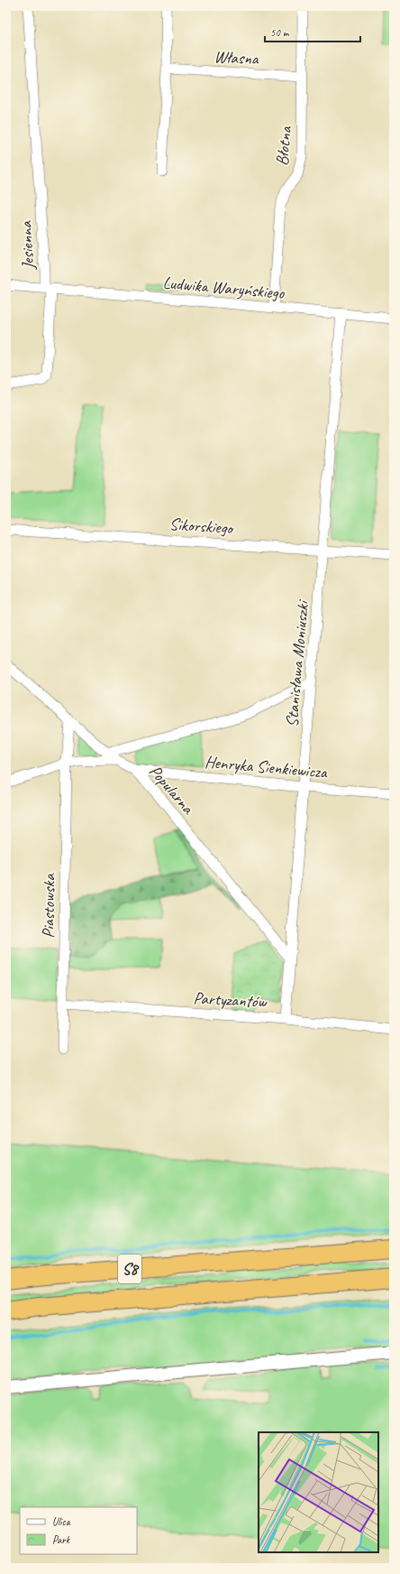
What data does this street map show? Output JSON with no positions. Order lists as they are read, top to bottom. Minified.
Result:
{"streets":{"highway":["S8"],"street":["Własna","Błotna","Jesienna","Ludwika Waryńskiego","Sikorskiego","Stanisława Moniuszki","Henryka Sienkiewicza","Popularna","Piastowska","Partyzantów"]},"crossings":[["Własna","Błotna"],["Błotna","Ludwika Waryńskiego"],["Jesienna","Ludwika Waryńskiego"],["Ludwika Waryńskiego","Stanisława Moniuszki"],["Sikorskiego","Stanisława Moniuszki"],["Stanisława Moniuszki","Henryka Sienkiewicza"],["Stanisława Moniuszki","Popularna"],["Stanisława Moniuszki","Partyzantów"],["Henryka Sienkiewicza","Popularna"],["Popularna","Piastowska"],["Piastowska","Partyzantów"]],"legend":["Ulica","Park"],"scale_bar":"50 m"}
